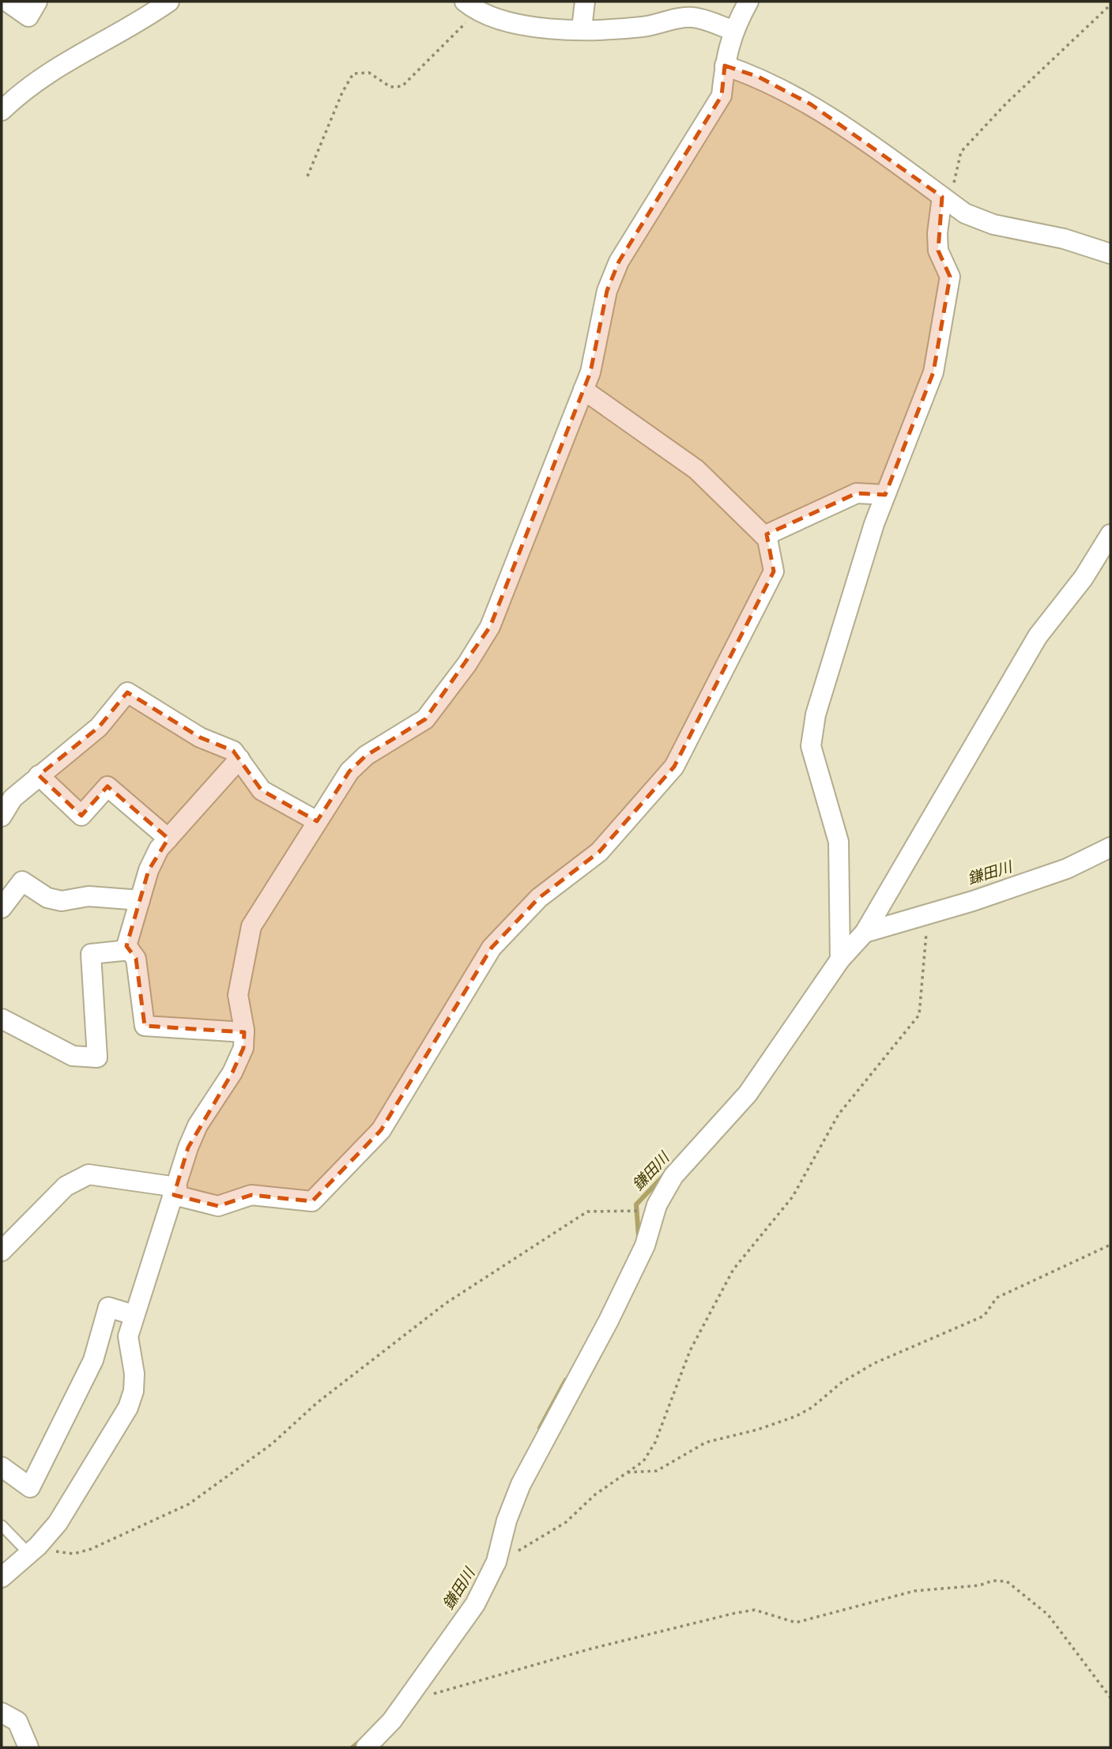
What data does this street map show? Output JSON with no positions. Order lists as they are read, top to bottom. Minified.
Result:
{"water":["鎌田川"]}
